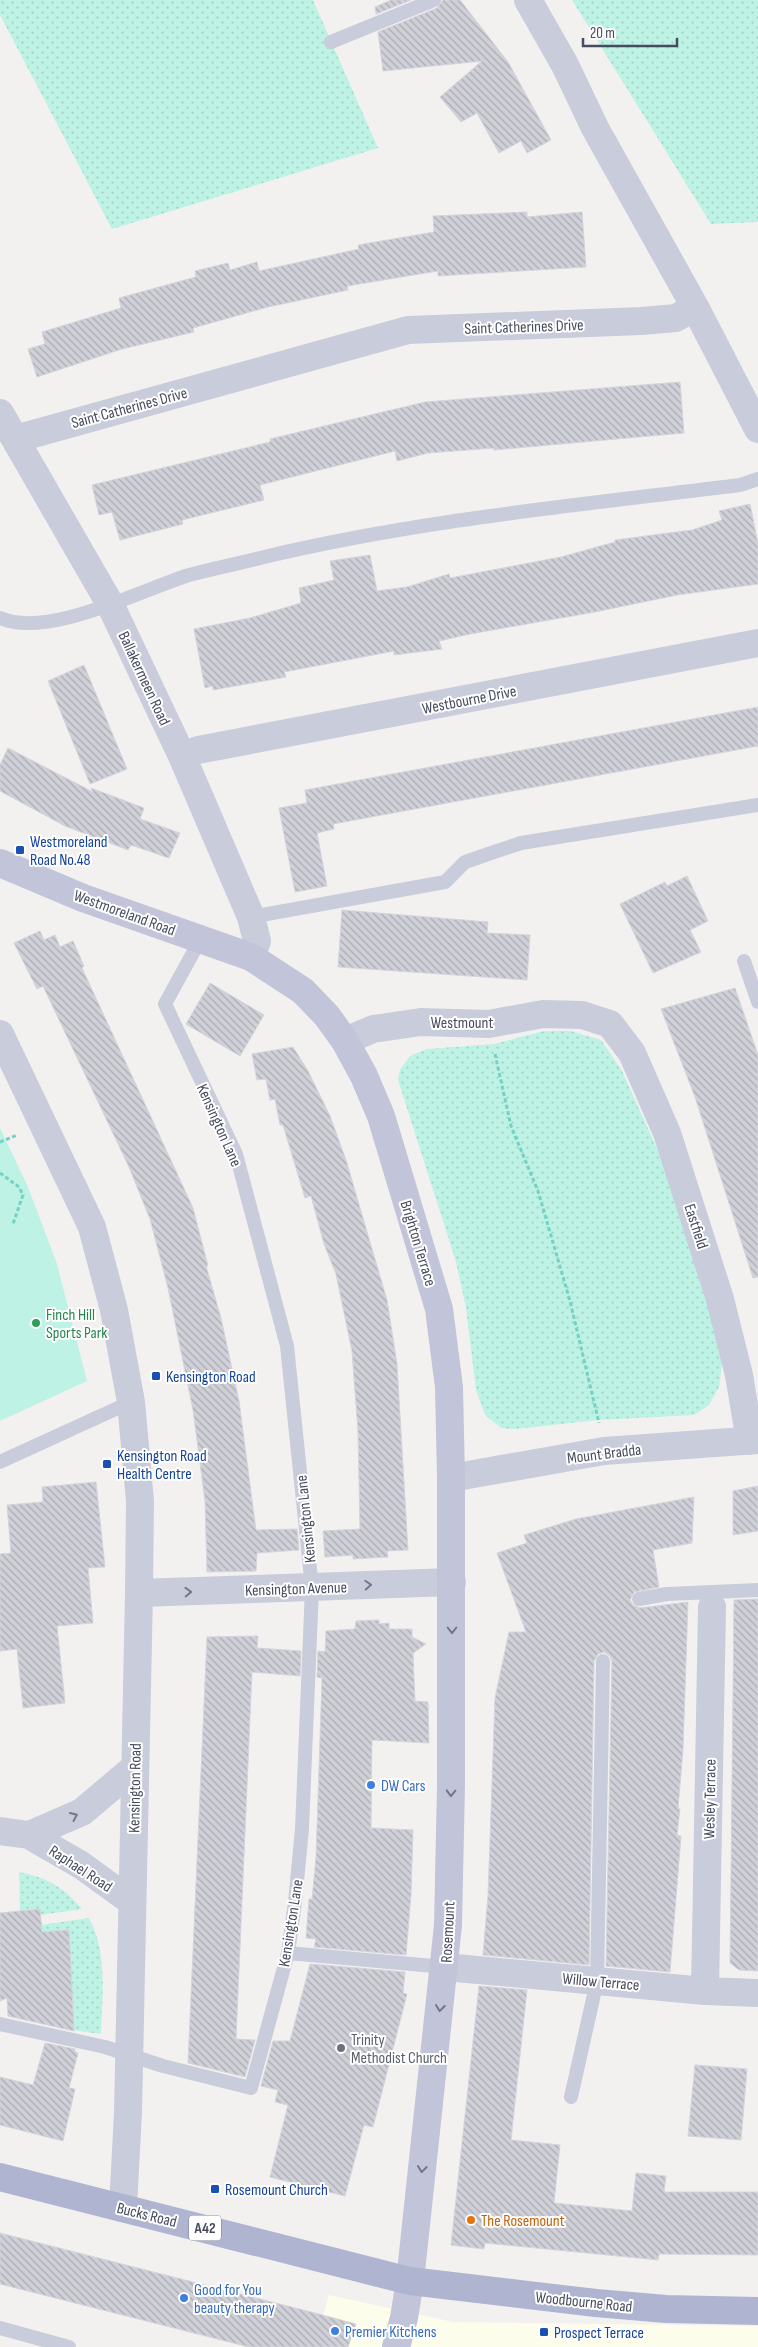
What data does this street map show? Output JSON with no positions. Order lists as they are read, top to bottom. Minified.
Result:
{"streets":{"main road":["Westmoreland Road","Brighton Terrace","Rosemount","Bucks Road","A42","Woodbourne Road"],"street":["Saint Catherines Drive","Ballakermeen Road","Westbourne Drive","Westmount","Eastfield","Mount Bradda","Kensington Avenue","Kensington Road","Wesley Terrace","Raphael Road","Willow Terrace"],"lane":["Kensington Lane"]},"crossings":[["Saint Catherines Drive","Ballakermeen Road"],["Ballakermeen Road","Westbourne Drive"],["Ballakermeen Road","Westmoreland Road"],["Ballakermeen Road","Brighton Terrace"],["Westmoreland Road","Kensington Lane"],["Westmoreland Road","Brighton Terrace"],["Westmount","Eastfield"],["Westmount","Brighton Terrace"],["Kensington Lane","Kensington Avenue"],["Kensington Lane","Kensington Road"],["Eastfield","Mount Bradda"],["Brighton Terrace","Mount Bradda"],["Brighton Terrace","Kensington Avenue"],["Brighton Terrace","Rosemount"],["Kensington Avenue","Kensington Road"],["Kensington Avenue","Rosemount"],["Kensington Road","Raphael Road"],["Kensington Road","Bucks Road"],["Wesley Terrace","Willow Terrace"],["Rosemount","Willow Terrace"],["Rosemount","Bucks Road"],["Rosemount","Woodbourne Road"],["Bucks Road","Woodbourne Road"]],"one_way":["Kensington Avenue","Raphael Road","Rosemount"],"places":{"transit":["Westmoreland Road No.48","Kensington Road","Kensington Road Health Centre","Rosemount Church","Prospect Terrace"],"other":["Finch Hill Sports Park","DW Cars","Trinity Methodist Church","The Rosemount","Good for You beauty therapy","Premier Kitchens"]},"scale_bar":"20 m"}
